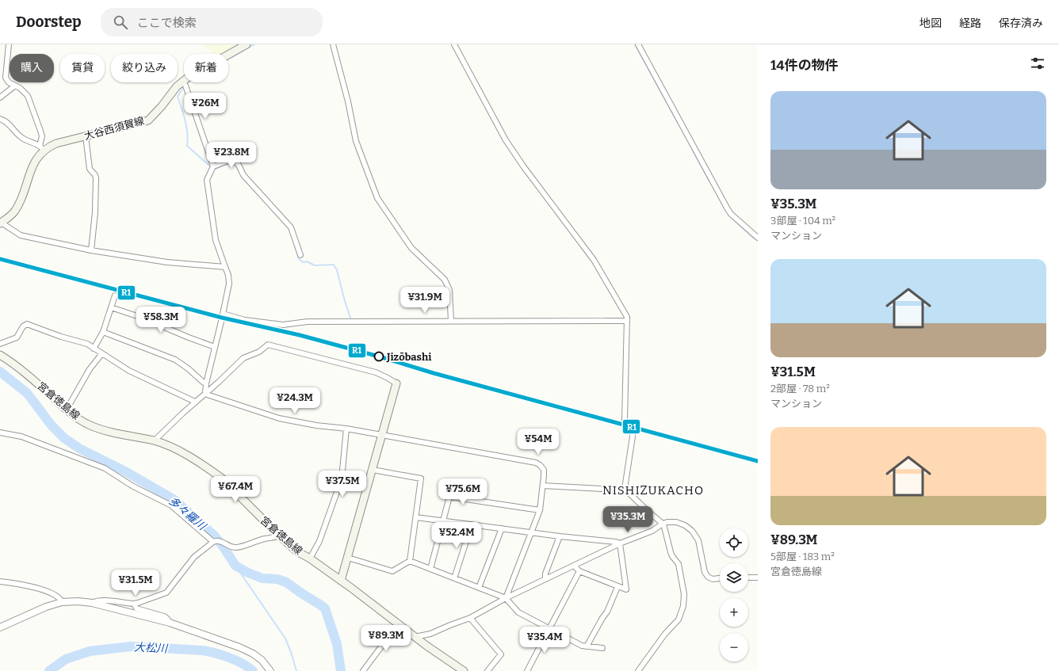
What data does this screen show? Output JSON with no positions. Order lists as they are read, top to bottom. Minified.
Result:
{"streets":{"main road":["大谷西須賀線","宮倉徳島線"]},"districts":["NISHIZUKACHO"],"water":["多々羅川","大松川"],"places":["Jizōbashi"],"lines":["transit line R1"],"page":{"header":"Doorstep","search":"ここで検索","nav":["地図","経路","保存済み"],"heading":"14件の物件","chip":["購入","賃貸","絞り込み","新着"],"list":[{"name":"¥35.3M","note":"3部屋 · 104 m² · マンション"},{"name":"¥31.5M","note":"2部屋 · 78 m² · マンション"},{"name":"¥89.3M","note":"5部屋 · 183 m² · 宮倉徳島線"}],"price":["¥26M","¥23.8M","¥31.9M","¥58.3M","¥24.3M","¥54M","¥37.5M","¥67.4M","¥75.6M","¥35.3M","¥52.4M","¥31.5M","¥89.3M","¥35.4M"],"map_buttons":["+","−"]}}
